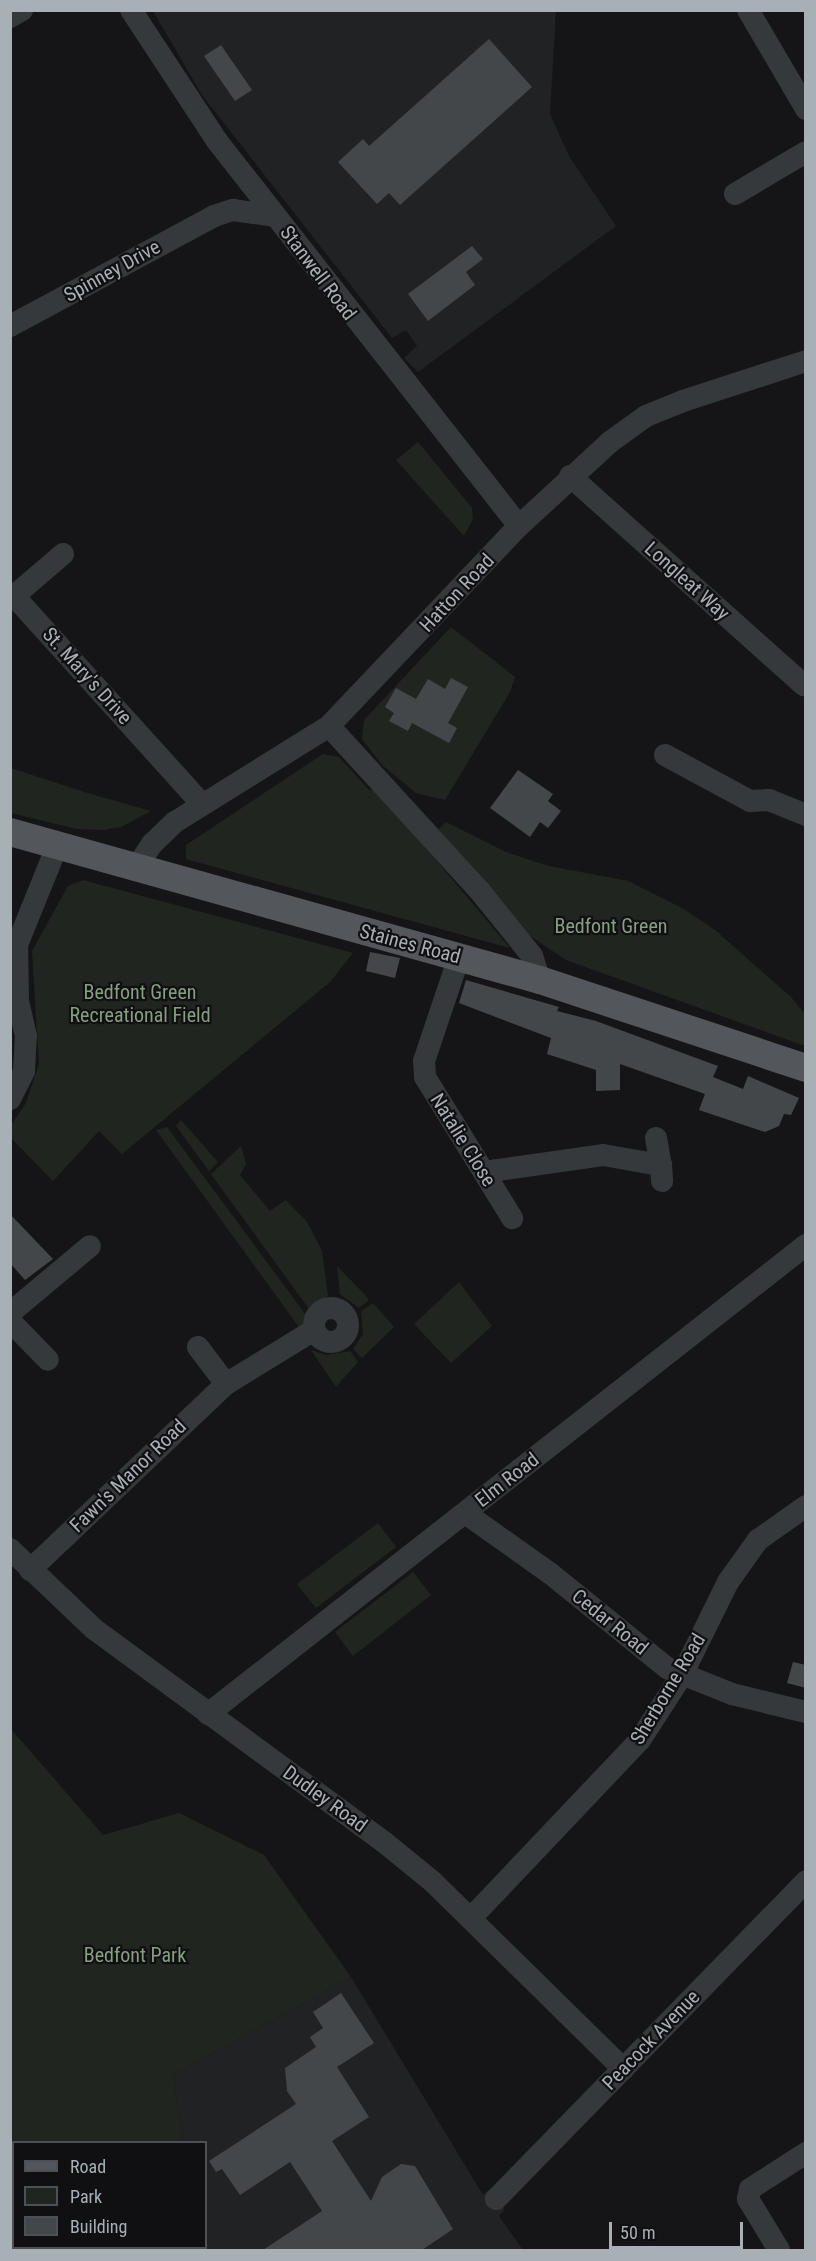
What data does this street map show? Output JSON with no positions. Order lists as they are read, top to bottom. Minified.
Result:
{"streets":{"main road":["Staines Road"],"street":["Spinney Drive","Stanwell Road","Longleat Way","Hatton Road","St. Mary's Drive","Natalie Close","Fawn's Manor Road","Elm Road","Cedar Road","Sherborne Road","Dudley Road","Peacock Avenue"]},"crossings":[["Spinney Drive","Stanwell Road"],["Stanwell Road","Hatton Road"],["Longleat Way","Hatton Road"],["Hatton Road","St. Mary's Drive"],["Hatton Road","Staines Road"],["Staines Road","Natalie Close"],["Fawn's Manor Road","Dudley Road"],["Elm Road","Cedar Road"],["Elm Road","Dudley Road"],["Cedar Road","Sherborne Road"],["Sherborne Road","Dudley Road"],["Dudley Road","Peacock Avenue"]],"parks":["Bedfont Green","Bedfont Green Recreational Field","Bedfont Park"],"legend":["Road","Park","Building"],"scale_bar":"50 m"}
